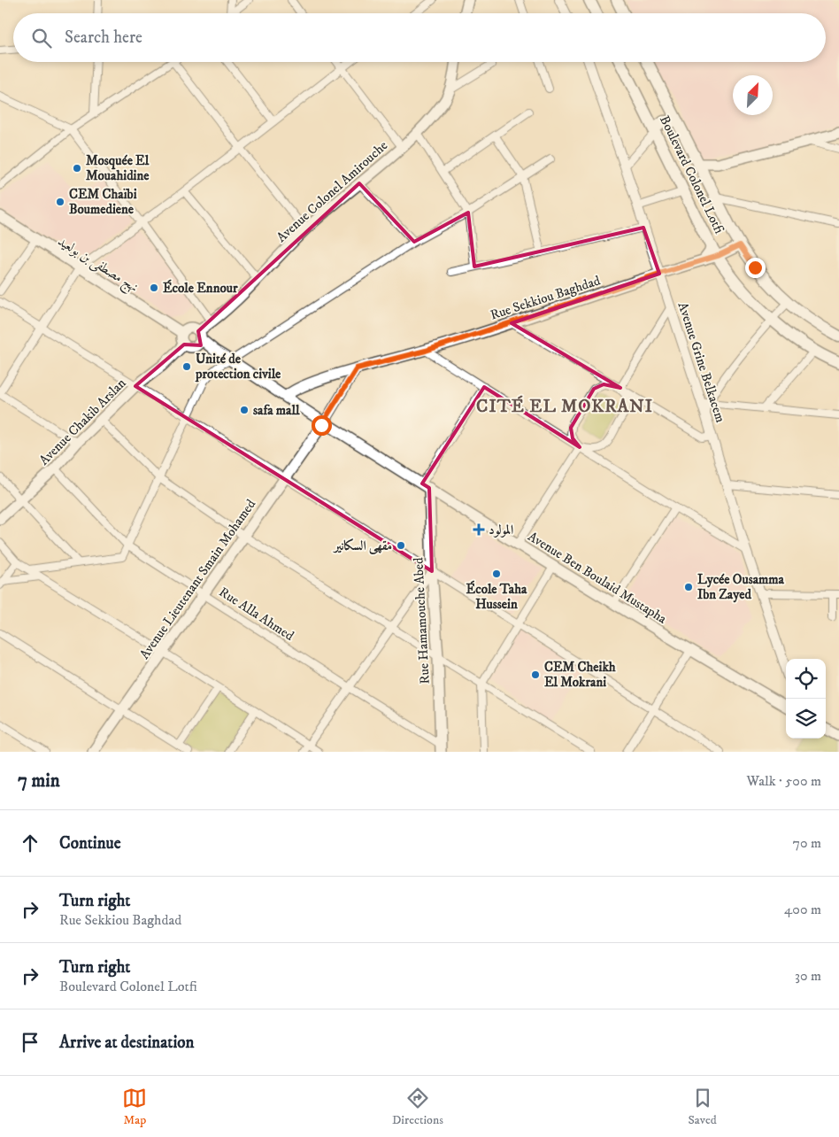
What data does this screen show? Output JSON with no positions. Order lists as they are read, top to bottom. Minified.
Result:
{"streets":{"main road":["Boulevard Colonel Lotfi","Avenue Colonel Amirouche","نهج مصطفى بن بولعيد","Rue Sekkiou Baghdad","Avenue Chakib Arslan","Avenue Ben Boulaid Mustapha","Avenue Lieutenant Smain Mohamed","Rue Hamamouche Abed"],"street":["Avenue Grine Belkacem","Rue Alla Ahmed"]},"crossings":[["Avenue Colonel Amirouche","نهج مصطفى بن بولعيد"],["Avenue Colonel Amirouche","Avenue Chakib Arslan"],["Avenue Colonel Amirouche","Avenue Ben Boulaid Mustapha"],["نهج مصطفى بن بولعيد","Avenue Chakib Arslan"],["نهج مصطفى بن بولعيد","Avenue Ben Boulaid Mustapha"],["Rue Sekkiou Baghdad","Avenue Grine Belkacem"],["Rue Sekkiou Baghdad","Avenue Ben Boulaid Mustapha"],["Avenue Chakib Arslan","Avenue Ben Boulaid Mustapha"],["Avenue Chakib Arslan","Rue Alla Ahmed"],["Avenue Ben Boulaid Mustapha","Avenue Lieutenant Smain Mohamed"],["Avenue Ben Boulaid Mustapha","Rue Hamamouche Abed"],["Avenue Lieutenant Smain Mohamed","Rue Alla Ahmed"],["Rue Alla Ahmed","Rue Hamamouche Abed"]],"districts":["CITÉ EL MOKRANI"],"places":{"other":["Mosquée El Mouahidine","CEM Chaïbi Boumediene","École Ennour","Unité de protection civile","safa mall","مقهى السكانير","École Taha Hussein","Lycée Ousamma Ibn Zayed","CEM Cheikh El Mokrani"],"health":["المولود"]},"north":"top right","page":{"search":"Search here","heading":["7 min","Walk · 500 m"],"list":[["Continue","70 m"],["Turn right","Rue Sekkiou Baghdad","400 m"],["Turn right","Boulevard Colonel Lotfi","30 m"],"Arrive at destination"],"nav":["Map","Directions","Saved"]}}
